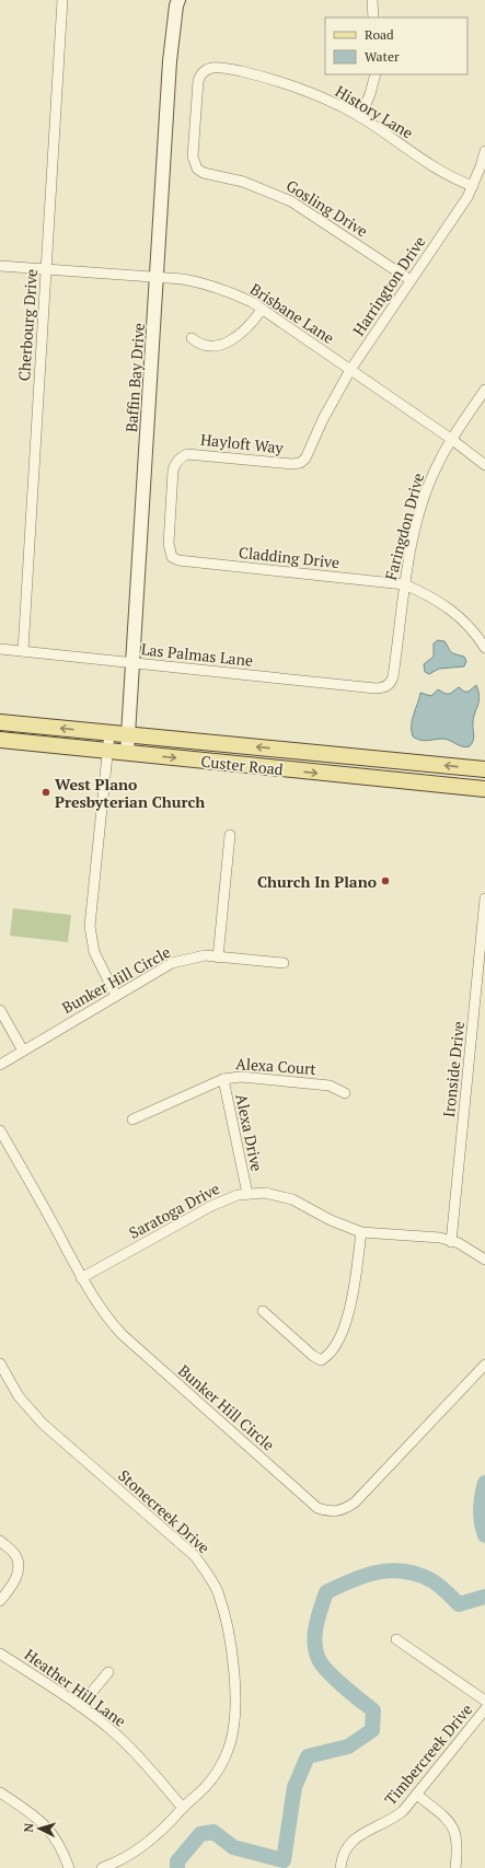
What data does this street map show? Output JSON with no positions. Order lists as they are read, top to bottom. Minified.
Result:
{"streets":{"main road":["Custer Road"],"street":["History Lane","Gosling Drive","Harrington Drive","Brisbane Lane","Cherbourg Drive","Baffin Bay Drive","Hayloft Way","Faringdon Drive","Cladding Drive","Las Palmas Lane","Bunker Hill Circle","Alexa Court","Ironside Drive","Alexa Drive","Saratoga Drive","Stonecreek Drive","Heather Hill Lane","Timbercreek Drive"]},"crossings":[["History Lane","Gosling Drive"],["History Lane","Harrington Drive"],["Gosling Drive","Harrington Drive"],["Harrington Drive","Brisbane Lane"],["Harrington Drive","Hayloft Way"],["Brisbane Lane","Cherbourg Drive"],["Brisbane Lane","Baffin Bay Drive"],["Brisbane Lane","Faringdon Drive"],["Cherbourg Drive","Las Palmas Lane"],["Baffin Bay Drive","Las Palmas Lane"],["Baffin Bay Drive","Custer Road"],["Hayloft Way","Cladding Drive"],["Faringdon Drive","Cladding Drive"],["Faringdon Drive","Las Palmas Lane"],["Bunker Hill Circle","Saratoga Drive"],["Alexa Court","Alexa Drive"],["Ironside Drive","Saratoga Drive"],["Alexa Drive","Saratoga Drive"],["Stonecreek Drive","Heather Hill Lane"]],"places":["West Plano Presbyterian Church","Church In Plano"],"legend":["Road","Water"],"north":"left"}
